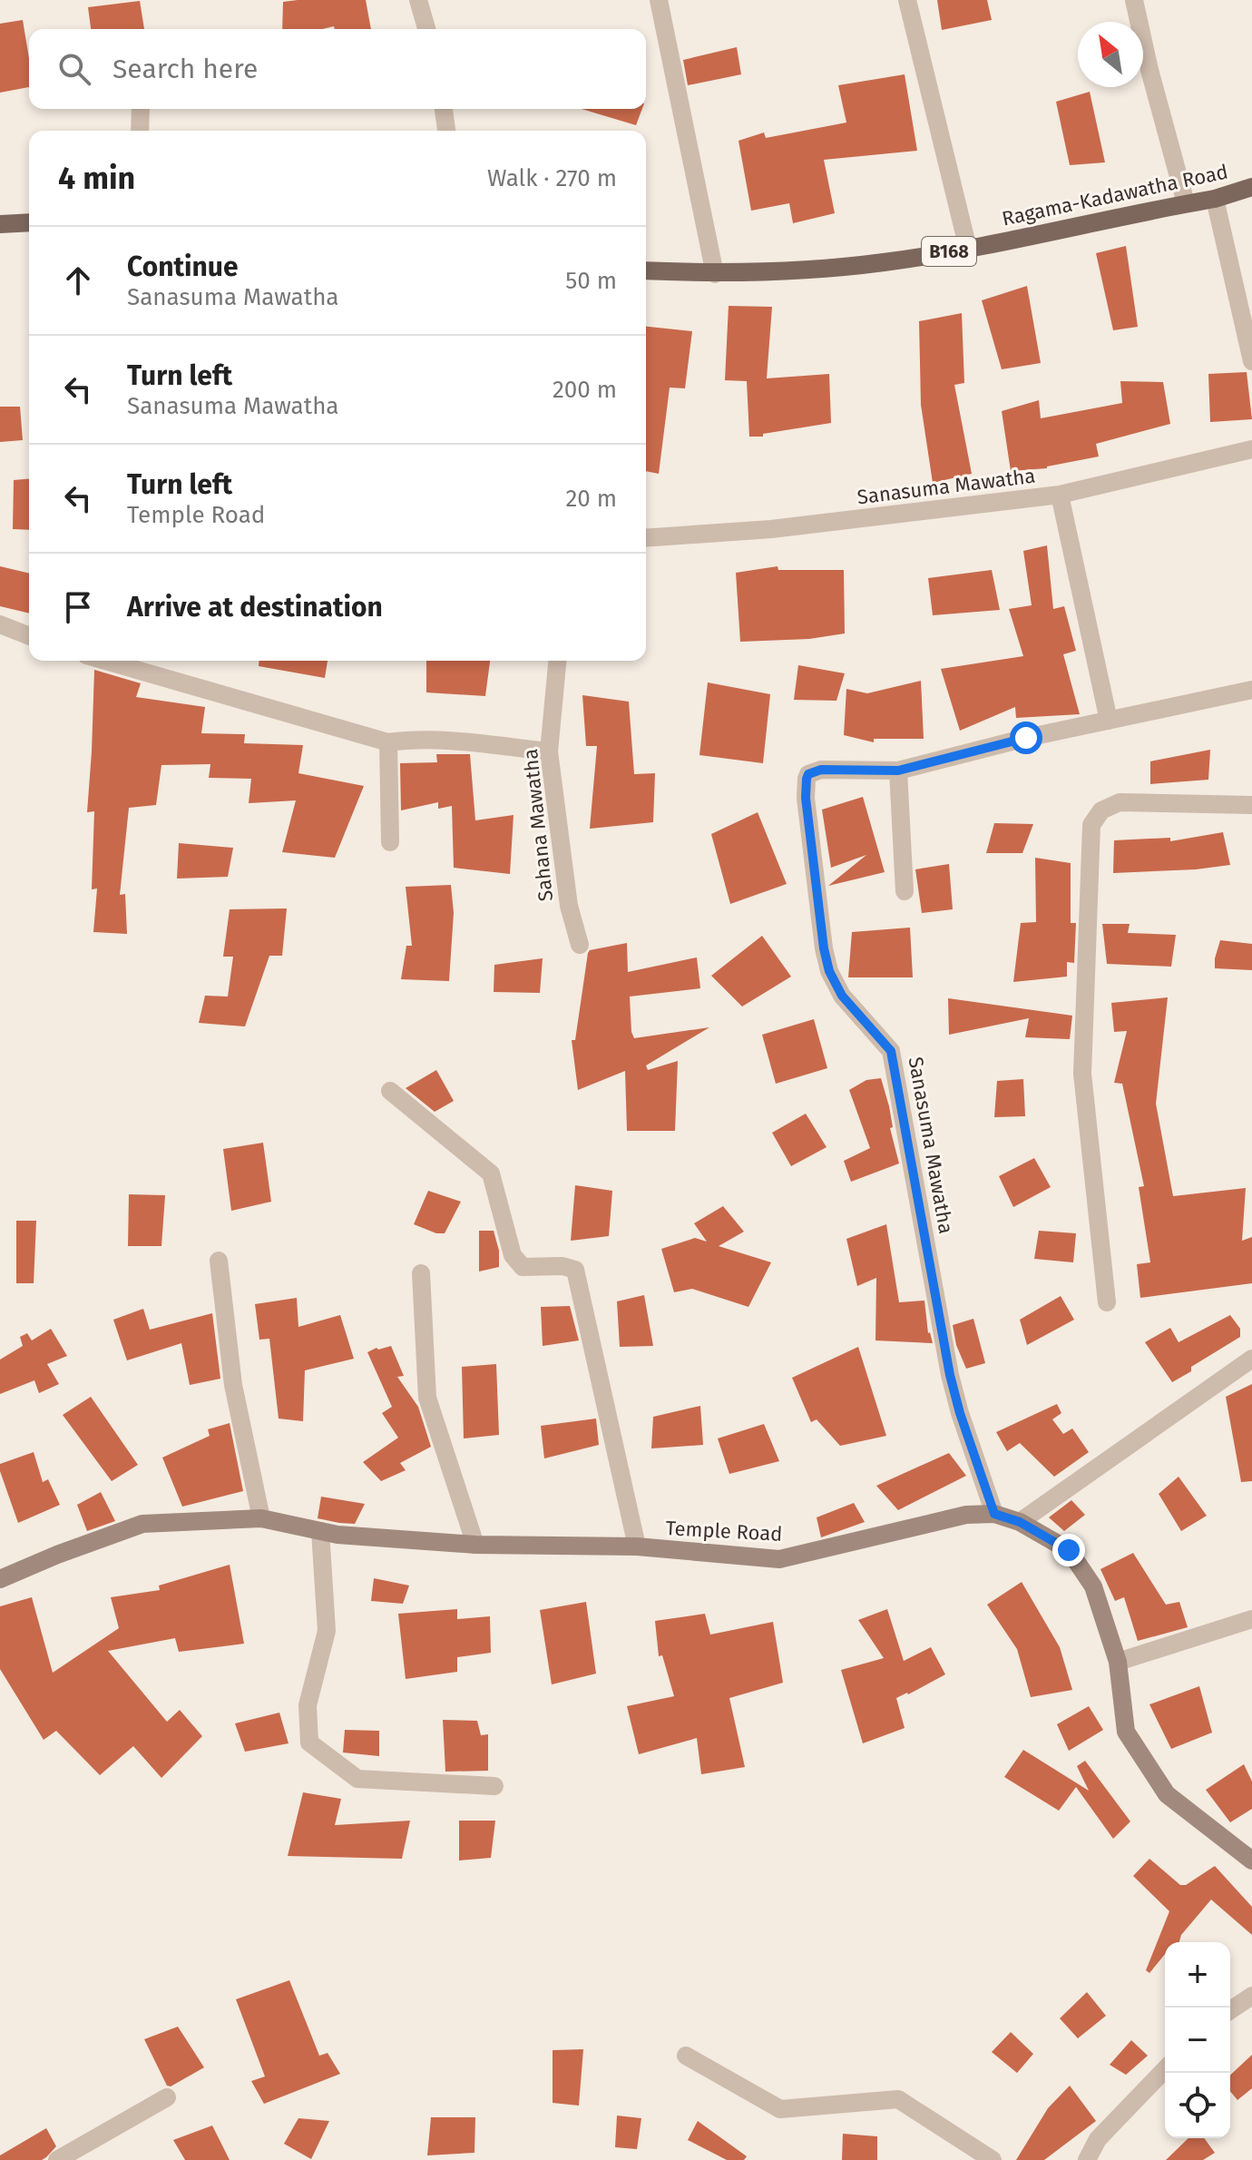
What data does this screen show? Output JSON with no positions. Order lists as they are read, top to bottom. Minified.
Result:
{"streets":{"main road":["Ragama-Kadawatha Road","B168"],"street":["Sanasuma Mawatha","Sahana Mawatha","Temple Road"]},"crossings":[["Sanasuma Mawatha","Temple Road"]],"north":"top left","page":{"search":"Search here","heading":["4 min","Walk · 270 m"],"list":[["Continue","Sanasuma Mawatha","50 m"],["Turn left","Sanasuma Mawatha","200 m"],["Turn left","Temple Road","20 m"],"Arrive at destination"],"map_buttons":["+","−"]}}
